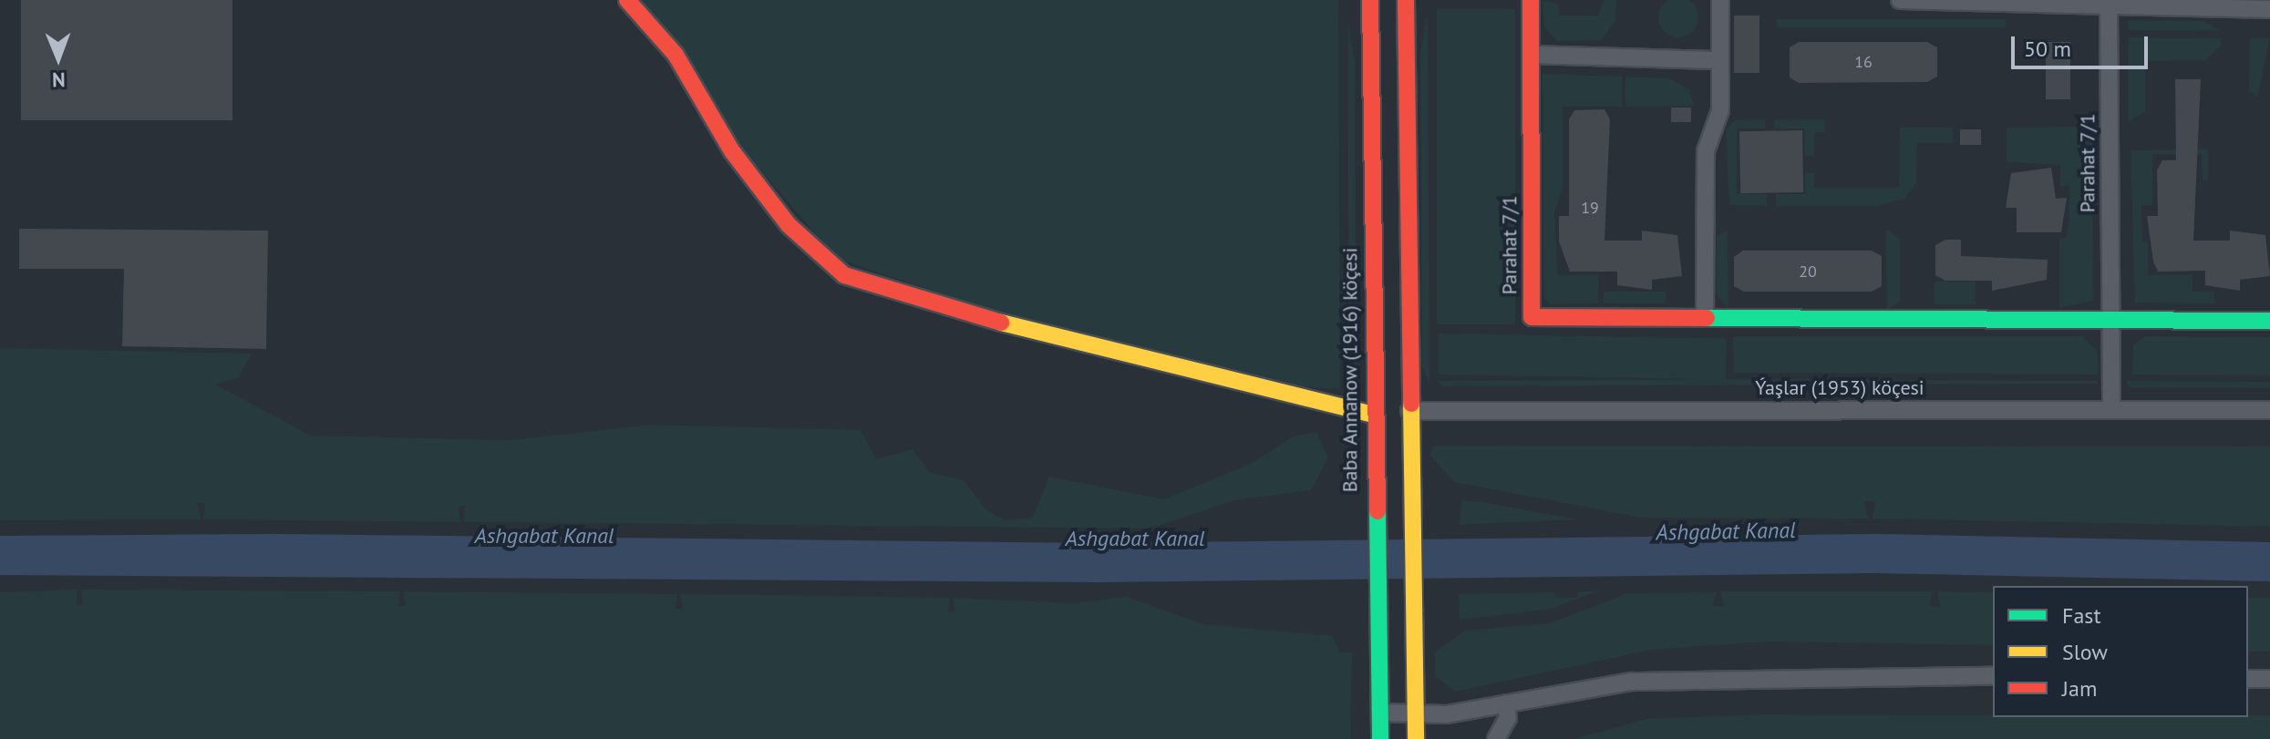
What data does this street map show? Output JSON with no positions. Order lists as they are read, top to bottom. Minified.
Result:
{"streets":{"street":["Parahat 7/1","Baba Annanow (1916) köçesi","Ýaşlar (1953) köçesi"]},"water":["Ashgabat Kanal"],"house_numbers":["16","19","20"],"legend":["Fast","Slow","Jam"],"scale_bar":"50 m","north":"bottom"}
